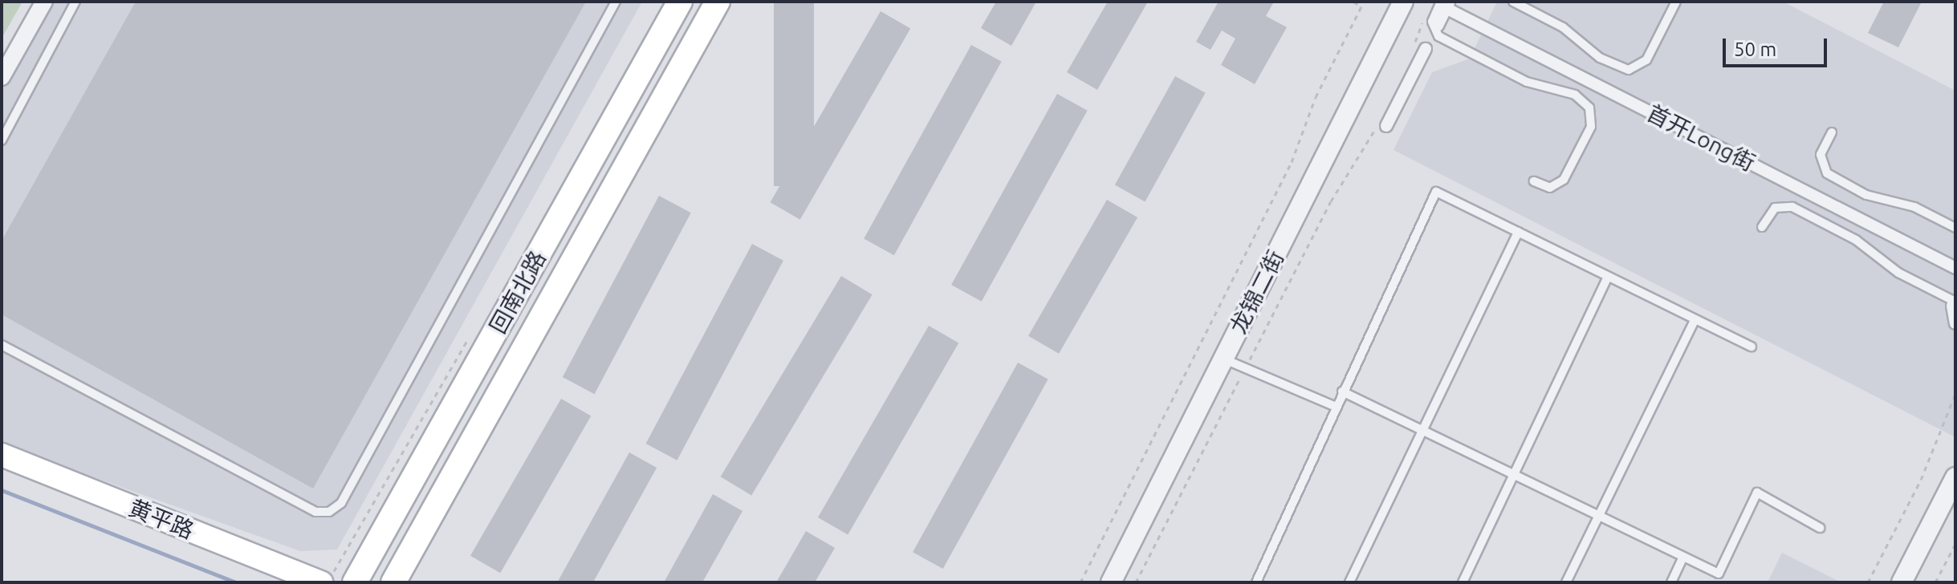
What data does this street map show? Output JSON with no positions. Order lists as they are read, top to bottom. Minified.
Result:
{"streets":{"main road":["回南北路","黄平路"],"street":["首开Long街","龙锦二街"]},"scale_bar":"50 m"}
